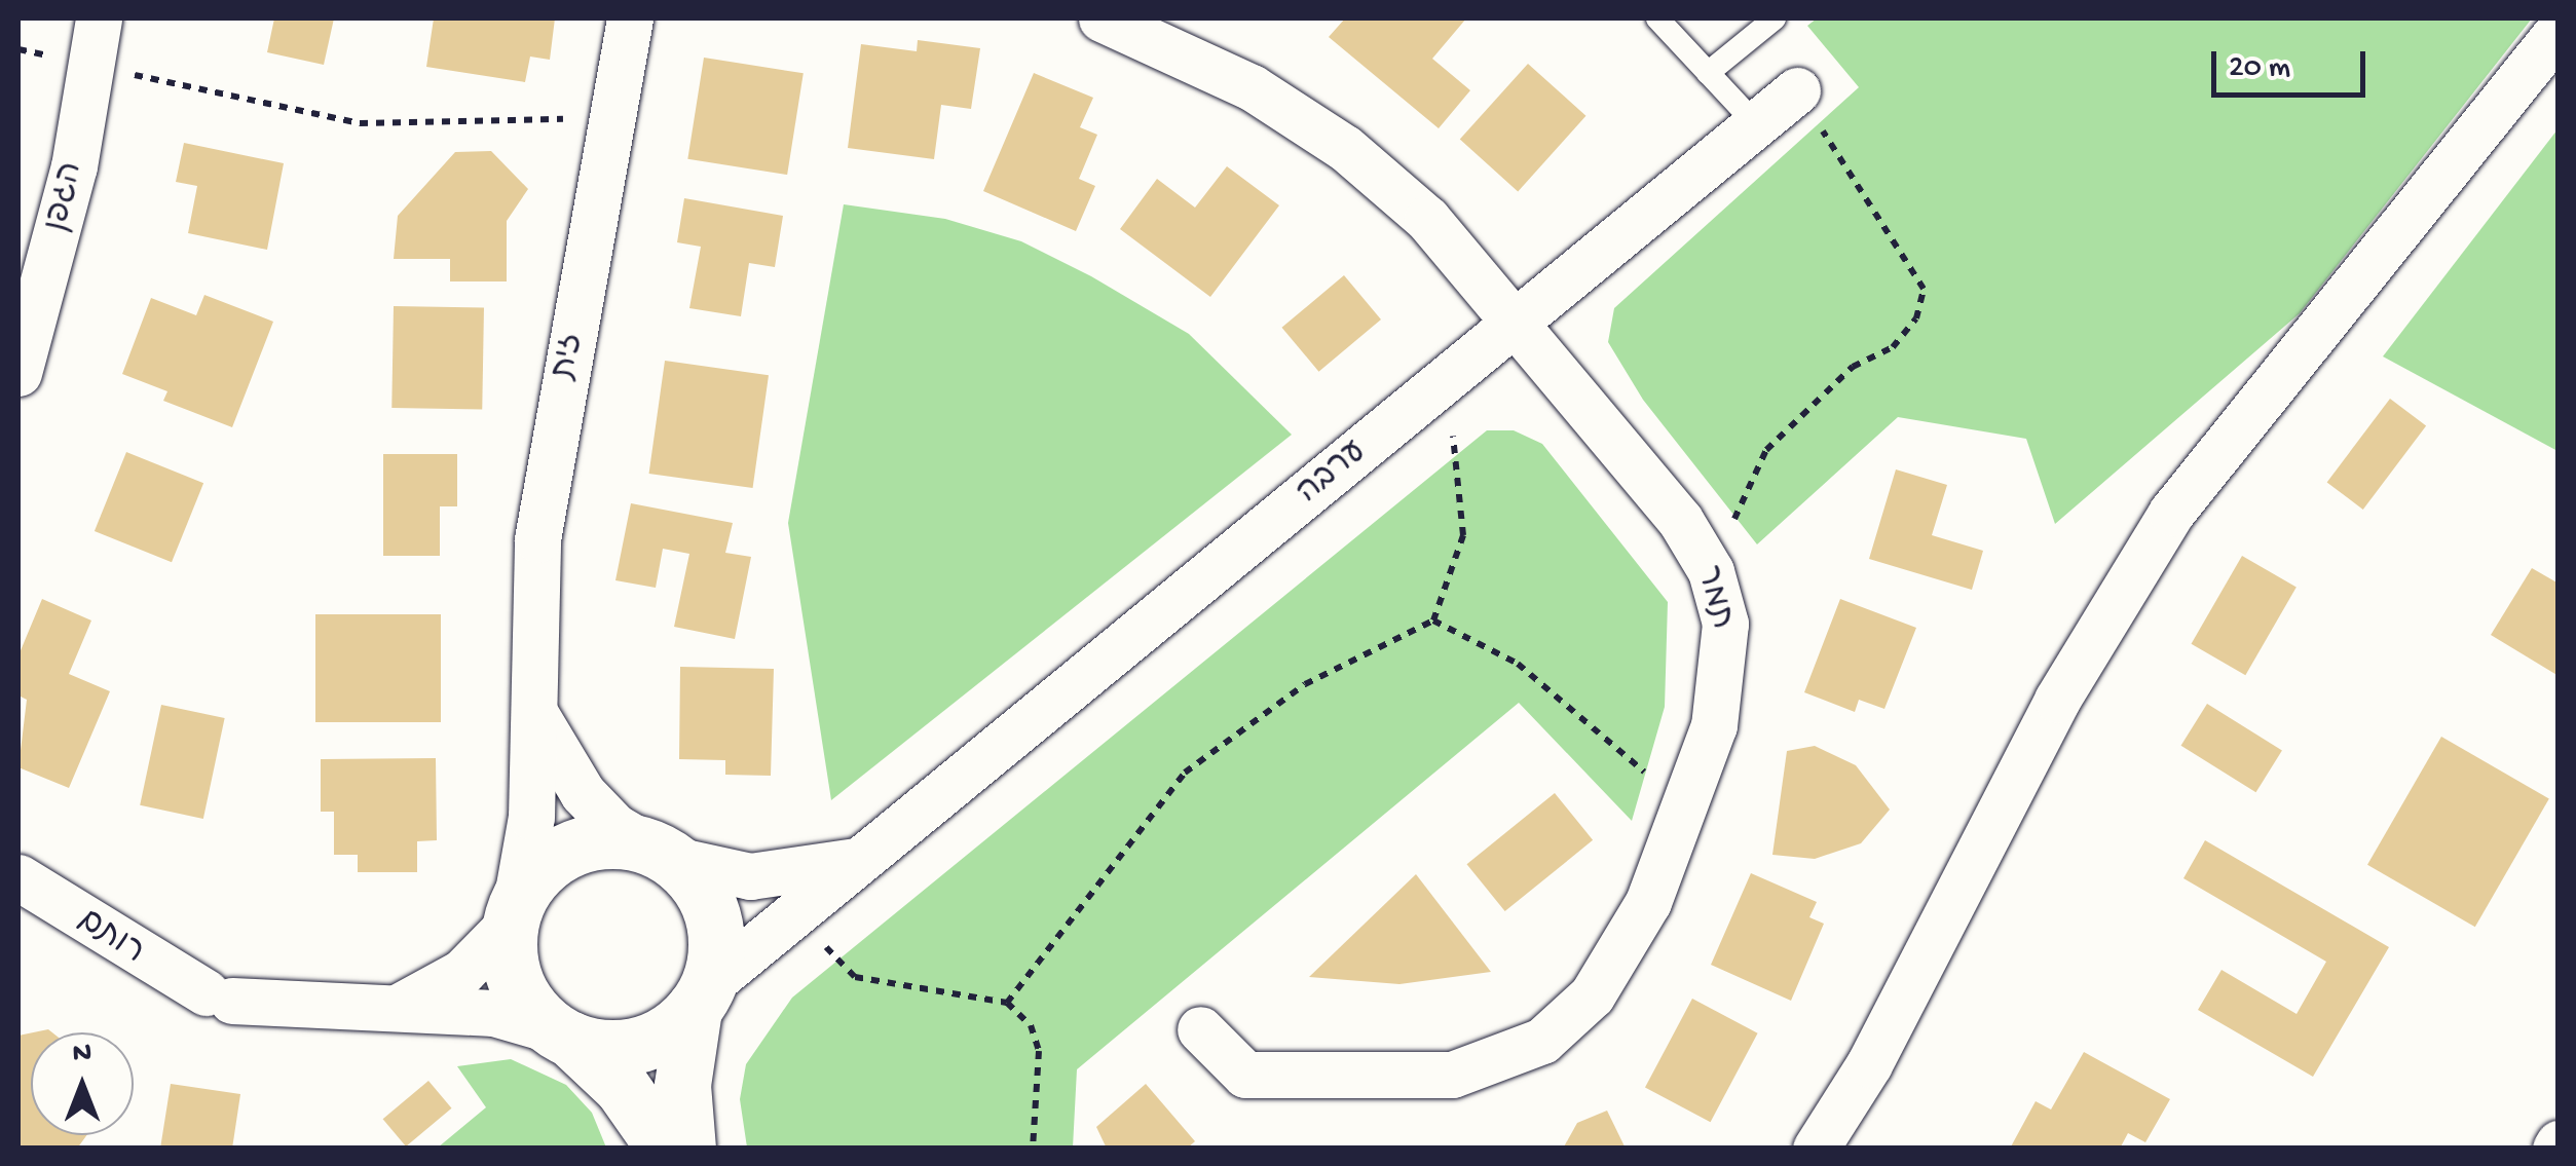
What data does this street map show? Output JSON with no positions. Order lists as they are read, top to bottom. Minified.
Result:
{"streets":{"street":["הגפן","זית","ערבה","תמר","רותם"]},"crossings":[["זית","ערבה"],["זית","רותם"],["ערבה","תמר"],["ערבה","רותם"]],"scale_bar":"20 m","north":"top"}
